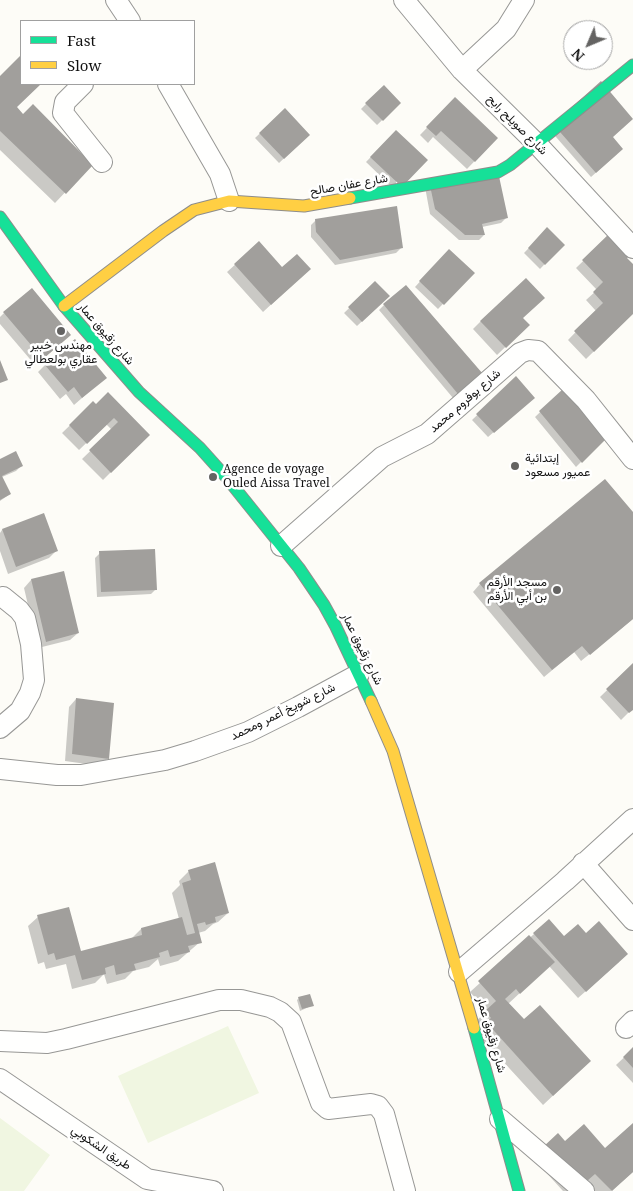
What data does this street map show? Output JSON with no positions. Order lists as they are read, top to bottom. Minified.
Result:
{"streets":{"main road":["شارع عفان صالح","شارع زقيوق عمار"],"street":["شارع صويلح رابح","شارع بوفروم محمد","شارع شويخ أعمر ومحمد","طريق الشكوبي"]},"crossings":[["شارع صويلح رابح","شارع عفان صالح"],["شارع عفان صالح","شارع زقيوق عمار"],["شارع زقيوق عمار","شارع بوفروم محمد"],["شارع زقيوق عمار","شارع شويخ أعمر ومحمد"]],"places":["مهندس خبير عقاري بولعطالي","إبتدائية عميور مسعود","Agence de voyage Ouled Aissa Travel","مسجد الأرقم بن أبي الأرقم"],"legend":["Fast","Slow"],"north":"bottom left"}
